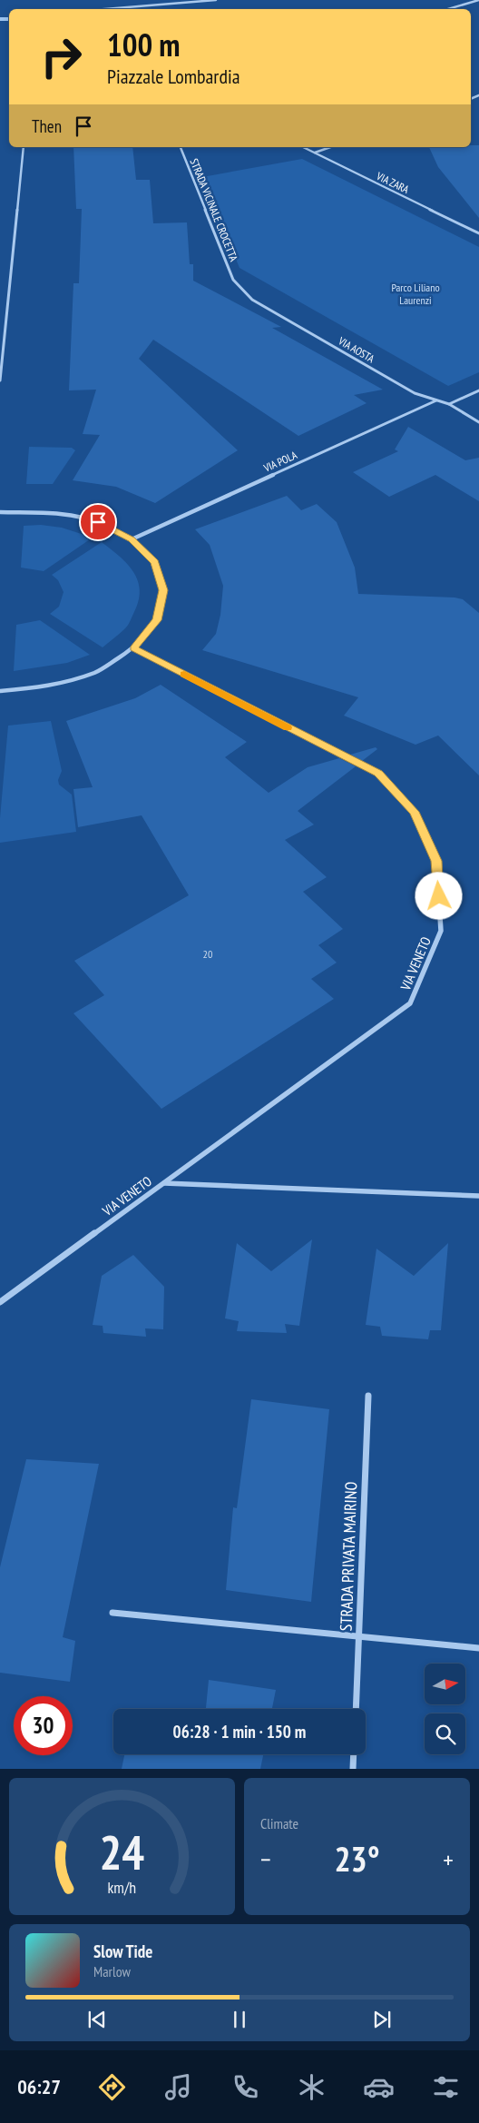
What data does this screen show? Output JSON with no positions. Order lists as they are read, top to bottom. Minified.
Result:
{"streets":{"street":["VIA ZARA","STRADA VICINALE CROCETTA","VIA AOSTA","VIA POLA","VIA VENETO","STRADA PRIVATA MAIRINO"]},"crossings":[["STRADA VICINALE CROCETTA","VIA AOSTA"],["VIA AOSTA","VIA POLA"]],"parks":["Parco Liliano Laurenzi"],"house_numbers":["20"],"north":"right","page":{"turn":["100 m","Piazzale Lombardia"],"then":"Then","limit":"30","trip":"06:28 · 1 min · 150 m","tile":"Climate","heat":["−","23°","+"],"song":["Slow Tide","Marlow"],"tabs":"06:27","gauge":["24","km/h"]}}
